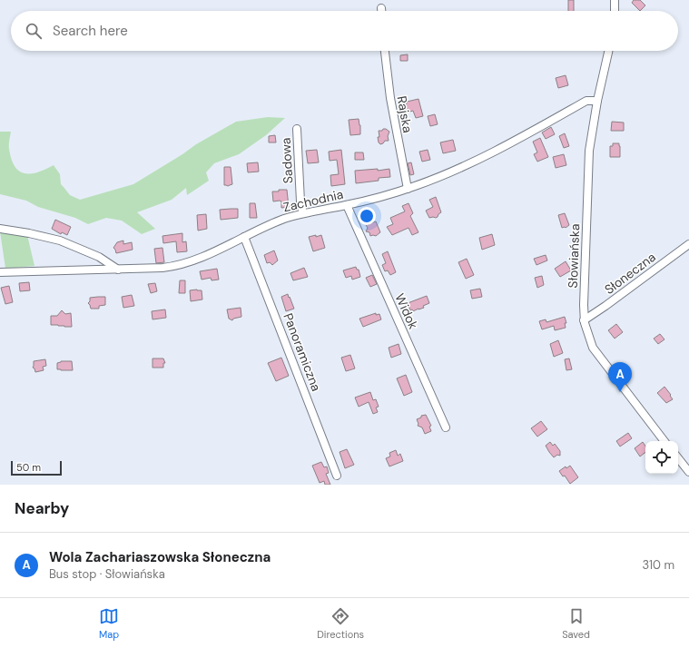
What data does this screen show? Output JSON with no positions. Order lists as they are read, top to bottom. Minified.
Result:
{"streets":{"street":["Rajska","Sadowa","Zachodnia","Słowiańska","Słoneczna","Widok","Panoramiczna"]},"crossings":[["Rajska","Zachodnia"],["Sadowa","Zachodnia"],["Zachodnia","Słowiańska"],["Zachodnia","Widok"],["Zachodnia","Panoramiczna"],["Słowiańska","Słoneczna"]],"scale_bar":"50 m","page":{"search":"Search here","pins":"A","scale":"50 m","heading":"Nearby","list":[{"mark":"A","name":"Wola Zachariaszowska Słoneczna","note":"Bus stop · Słowiańska","value":"310 m"}],"nav":["Map","Directions","Saved"]}}
